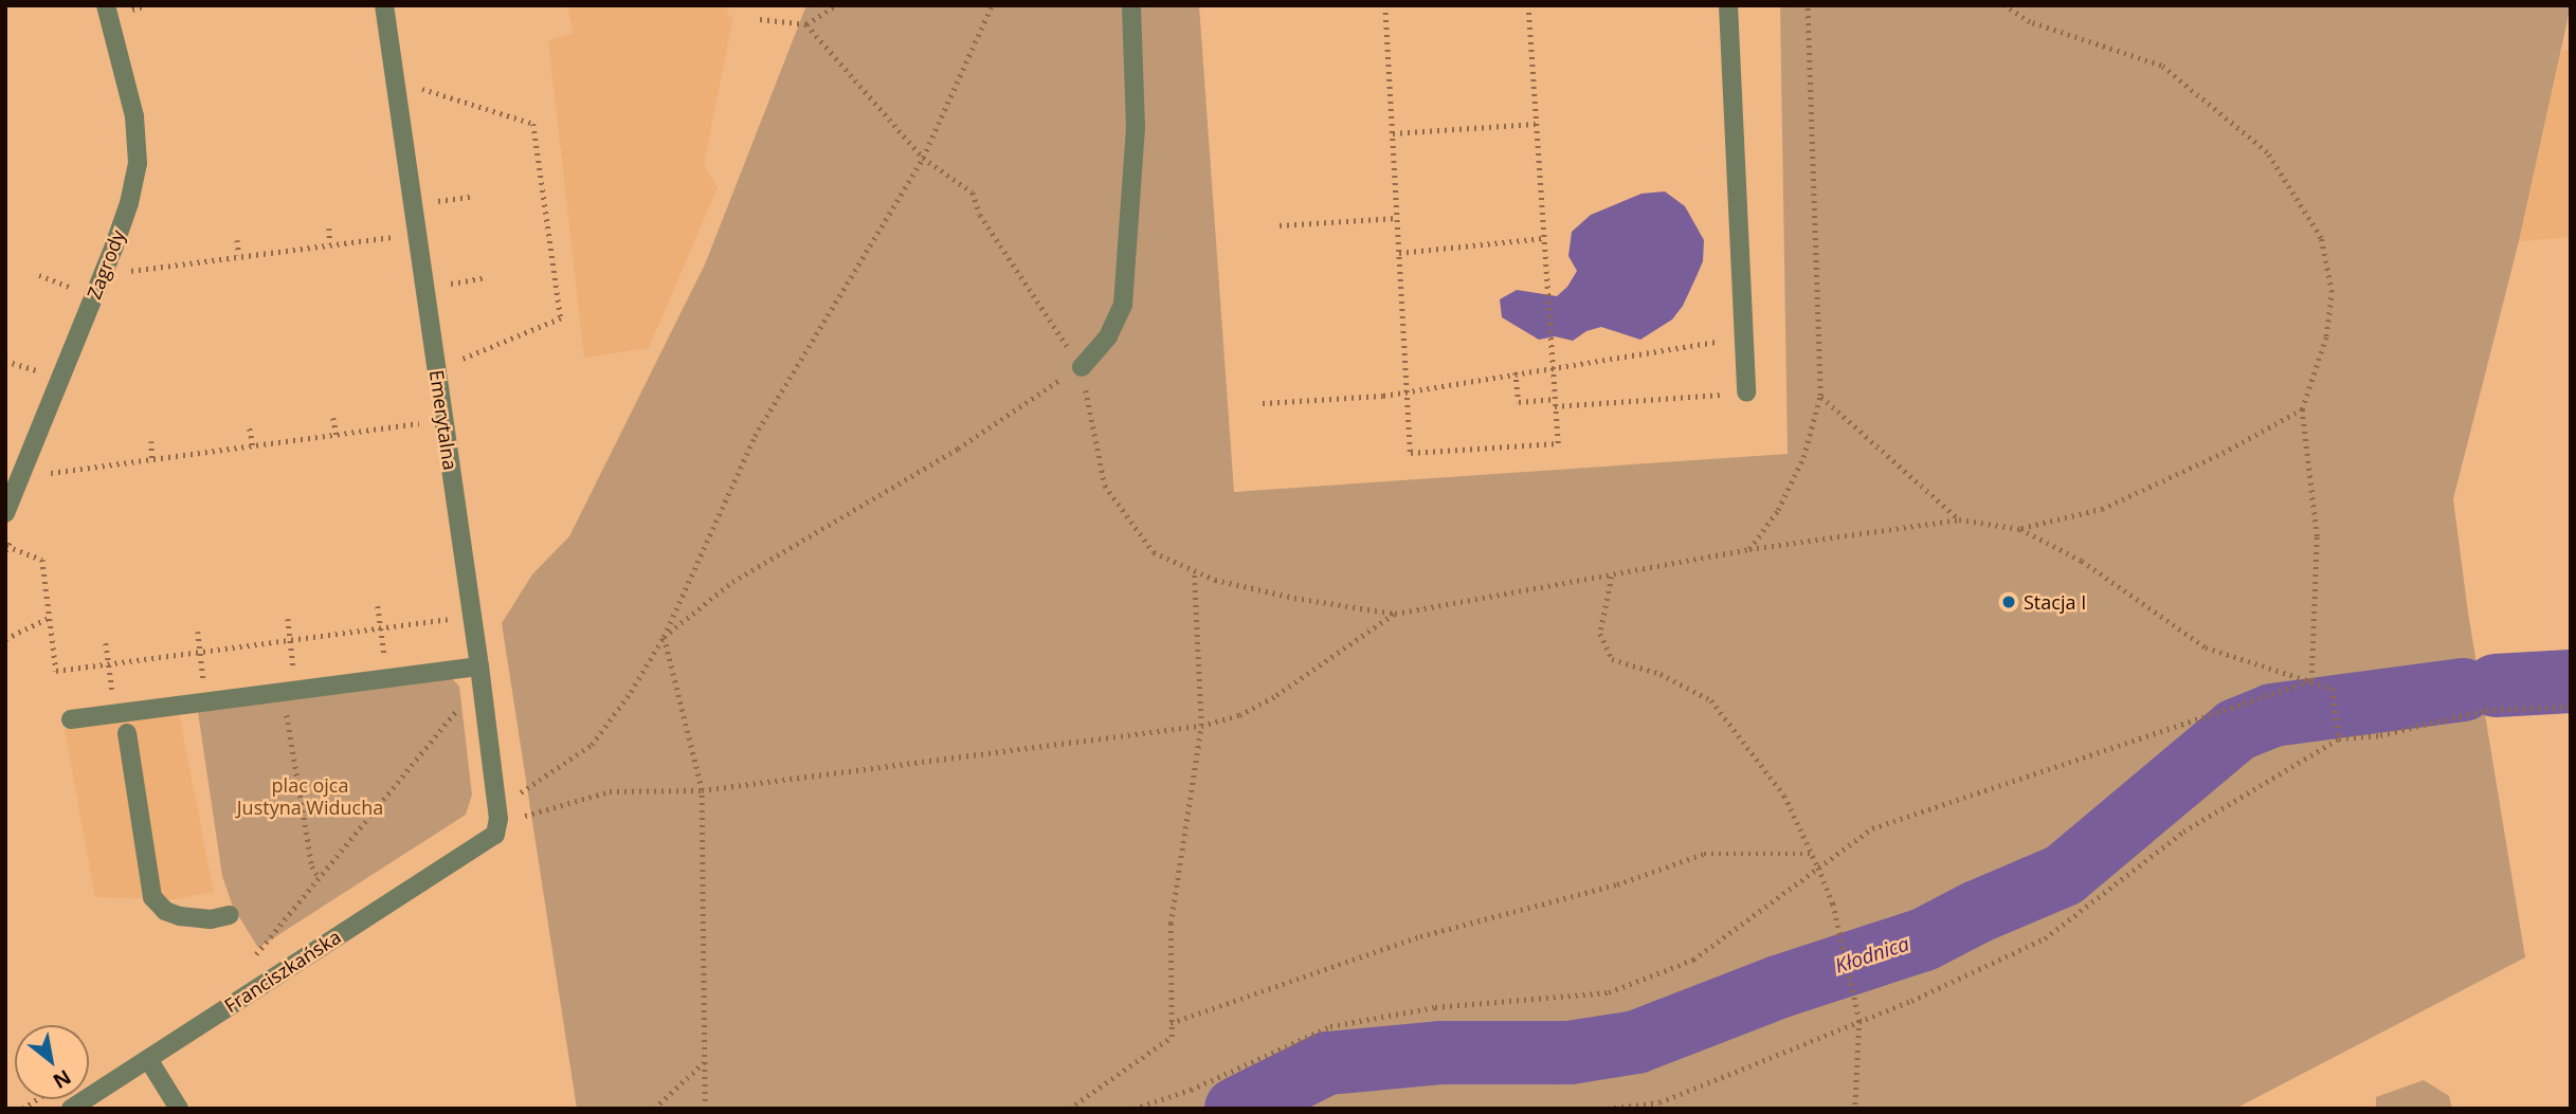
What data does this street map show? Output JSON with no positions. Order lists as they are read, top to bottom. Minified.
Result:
{"streets":{"street":["Zagrody","Emerytalna","Franciszkańska"]},"crossings":[["Emerytalna","Franciszkańska"]],"water":["Kłodnica"],"parks":["plac ojca Justyna Widucha"],"places":["Stacja I"],"north":"bottom right"}
